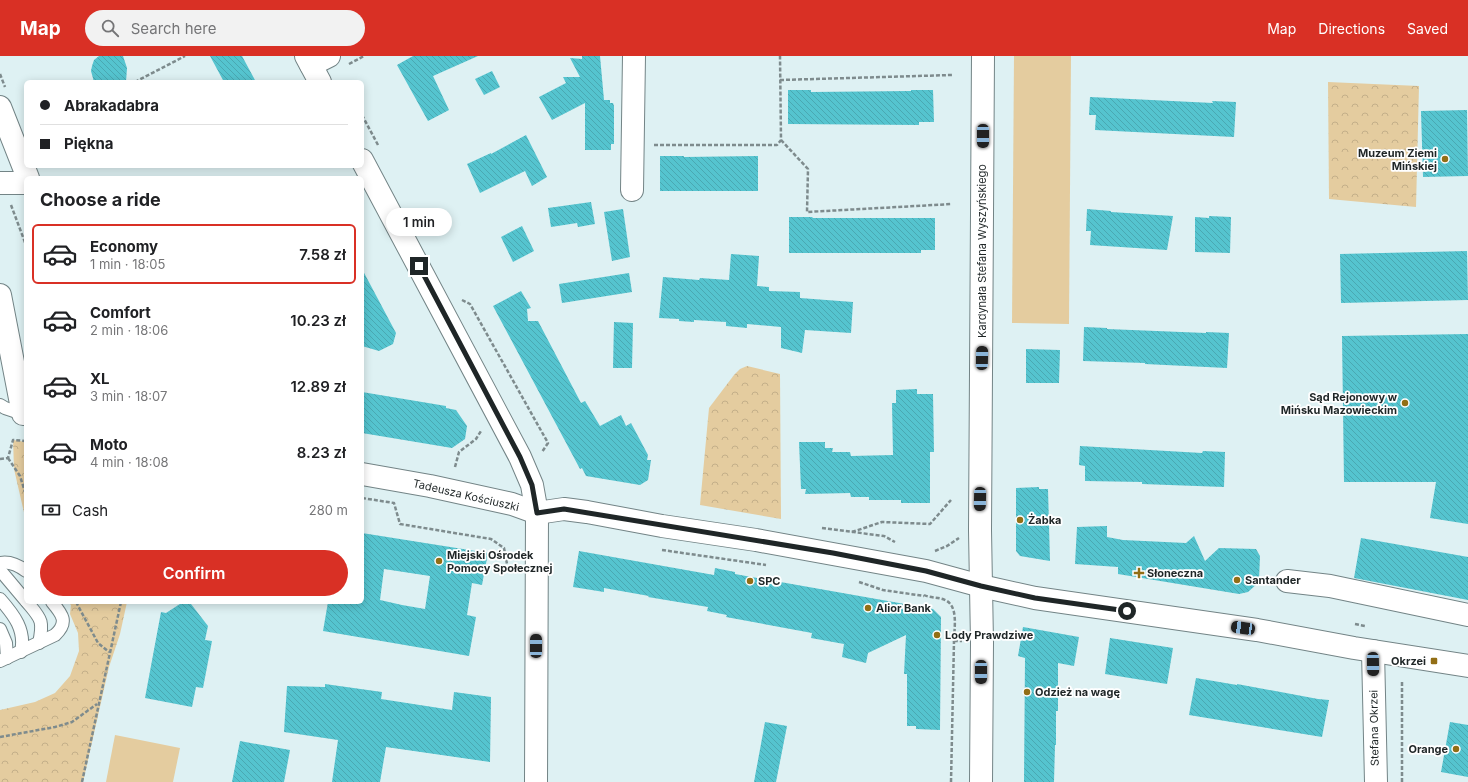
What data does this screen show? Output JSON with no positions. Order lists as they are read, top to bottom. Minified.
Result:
{"streets":{"street":["Kardynała Stefana Wyszyńskiego","Tadeusza Kościuszki","Stefana Okrzei"]},"crossings":[["Kardynała Stefana Wyszyńskiego","Tadeusza Kościuszki"],["Tadeusza Kościuszki","Stefana Okrzei"]],"places":{"other":["Muzeum Ziemi Mińskiej","Sąd Rejonowy w Mińsku Mazowieckim","Żabka","Miejski Ośrodek Pomocy Społecznej","Santander","SPC","Alior Bank","Lody Prawdziwe","Odzież na wagę","Orange"],"health":["Słoneczna"],"transit":["Okrzei"]},"page":{"header":"Map","search":"Search here","nav":["Map","Directions","Saved"],"banner":["Abrakadabra","Piękna"],"heading":"Choose a ride","bubble":"1 min","list":[{"name":"Economy","note":"1 min · 18:05","value":"7.58 zł"},{"name":"Comfort","note":"2 min · 18:06","value":"10.23 zł"},{"name":"XL","note":"3 min · 18:07","value":"12.89 zł"},{"name":"Moto","note":"4 min · 18:08","value":"8.23 zł"}],"pay":["Cash","280 m"],"buttons":"Confirm"}}
